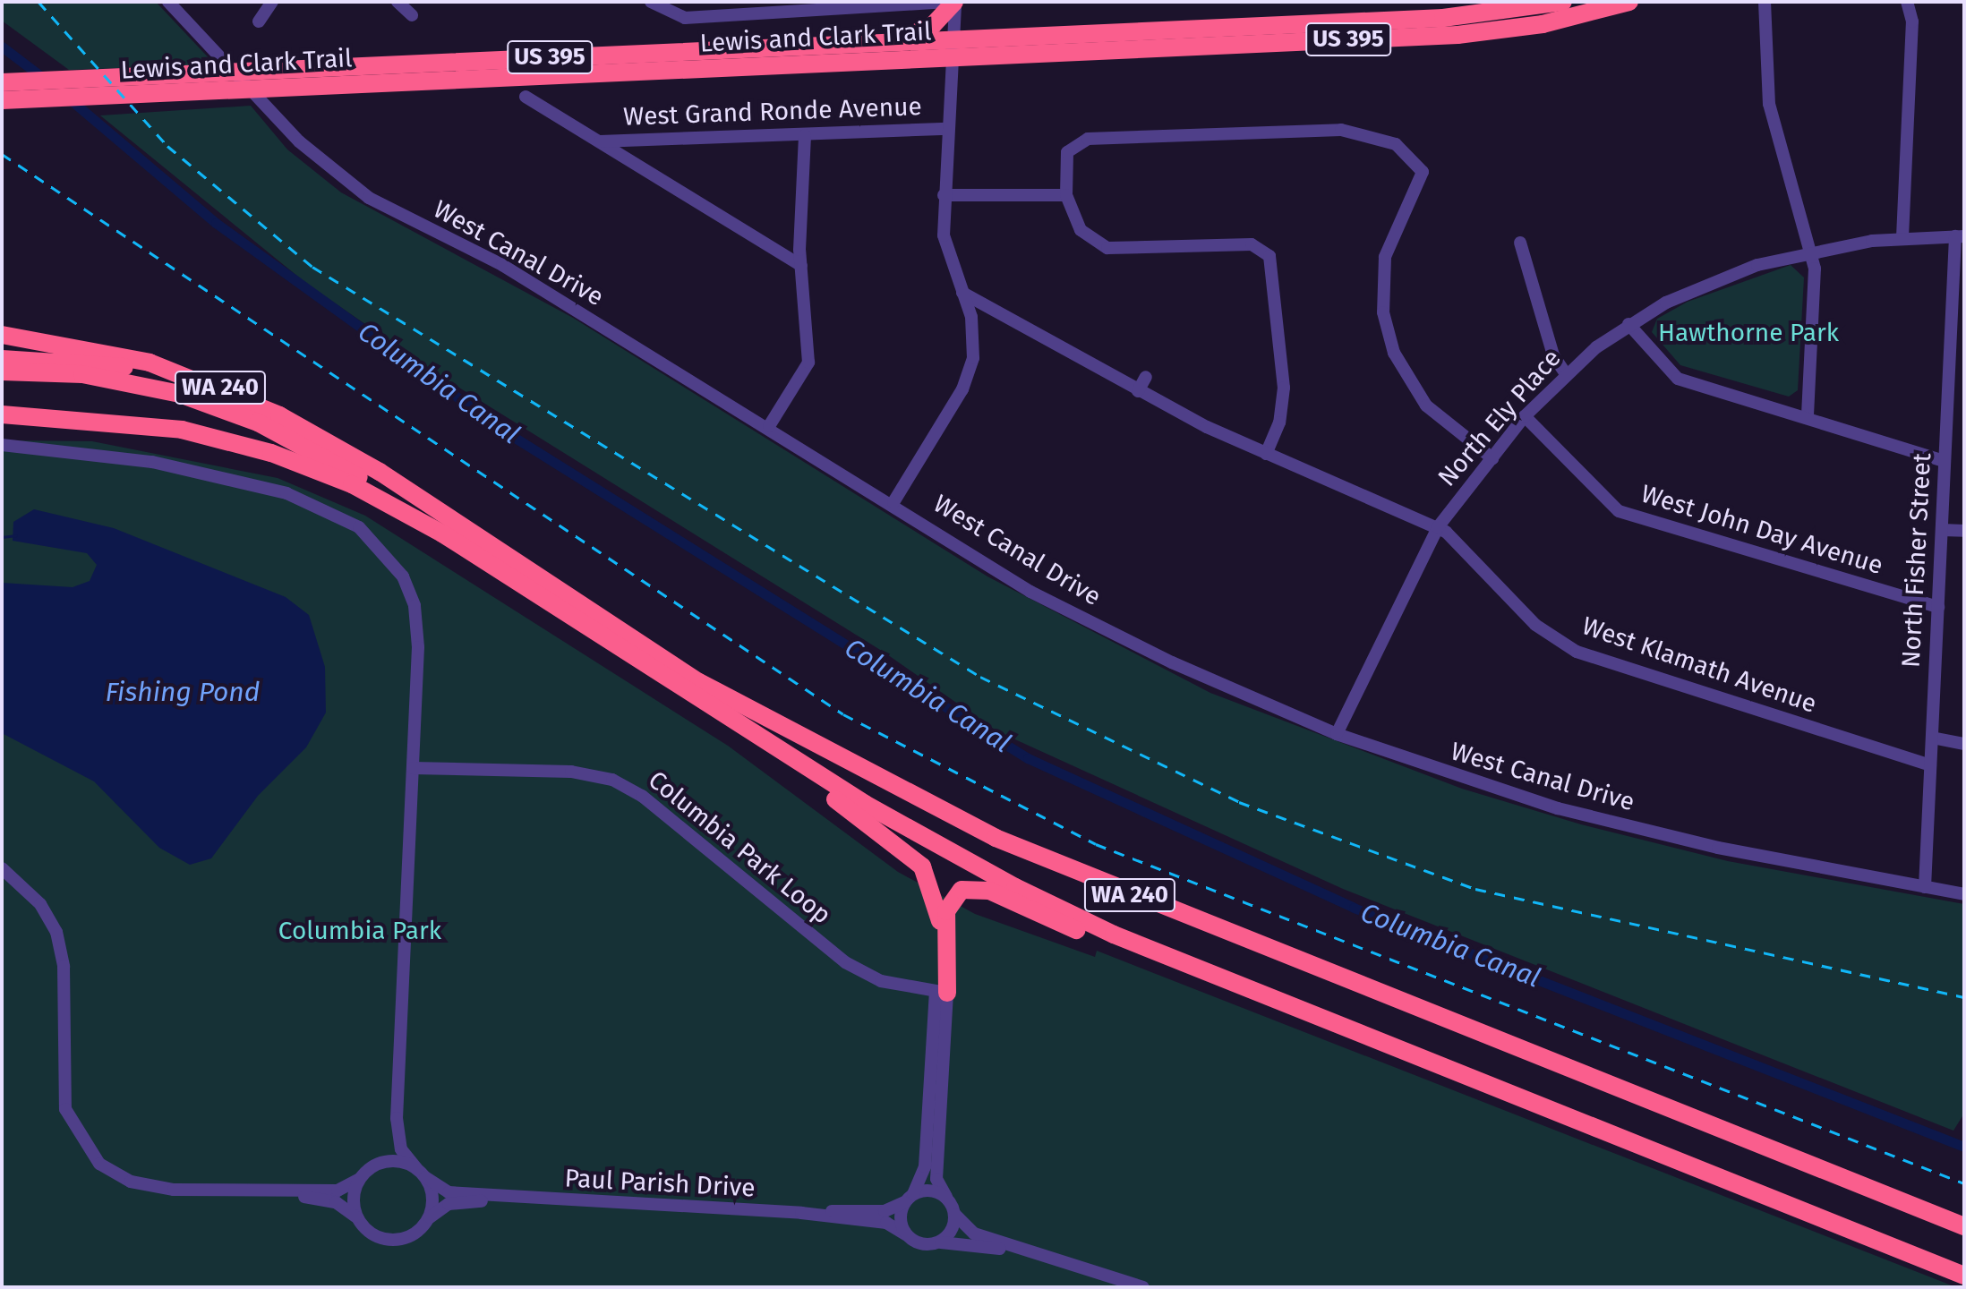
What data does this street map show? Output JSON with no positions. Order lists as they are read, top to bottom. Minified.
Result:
{"streets":{"highway":["Lewis and Clark Trail","US 395","WA 240"],"street":["West Grand Ronde Avenue","West Canal Drive","North Ely Place","West John Day Avenue","North Fisher Street","West Klamath Avenue","Columbia Park Loop","Paul Parish Drive"]},"crossings":[["West Canal Drive","North Ely Place"],["West Canal Drive","North Fisher Street"],["North Ely Place","West John Day Avenue"],["North Ely Place","North Fisher Street"],["North Ely Place","West Klamath Avenue"],["West John Day Avenue","North Fisher Street"],["North Fisher Street","West Klamath Avenue"]],"water":["Columbia Canal","Fishing Pond"],"parks":["Hawthorne Park","Columbia Park"]}
